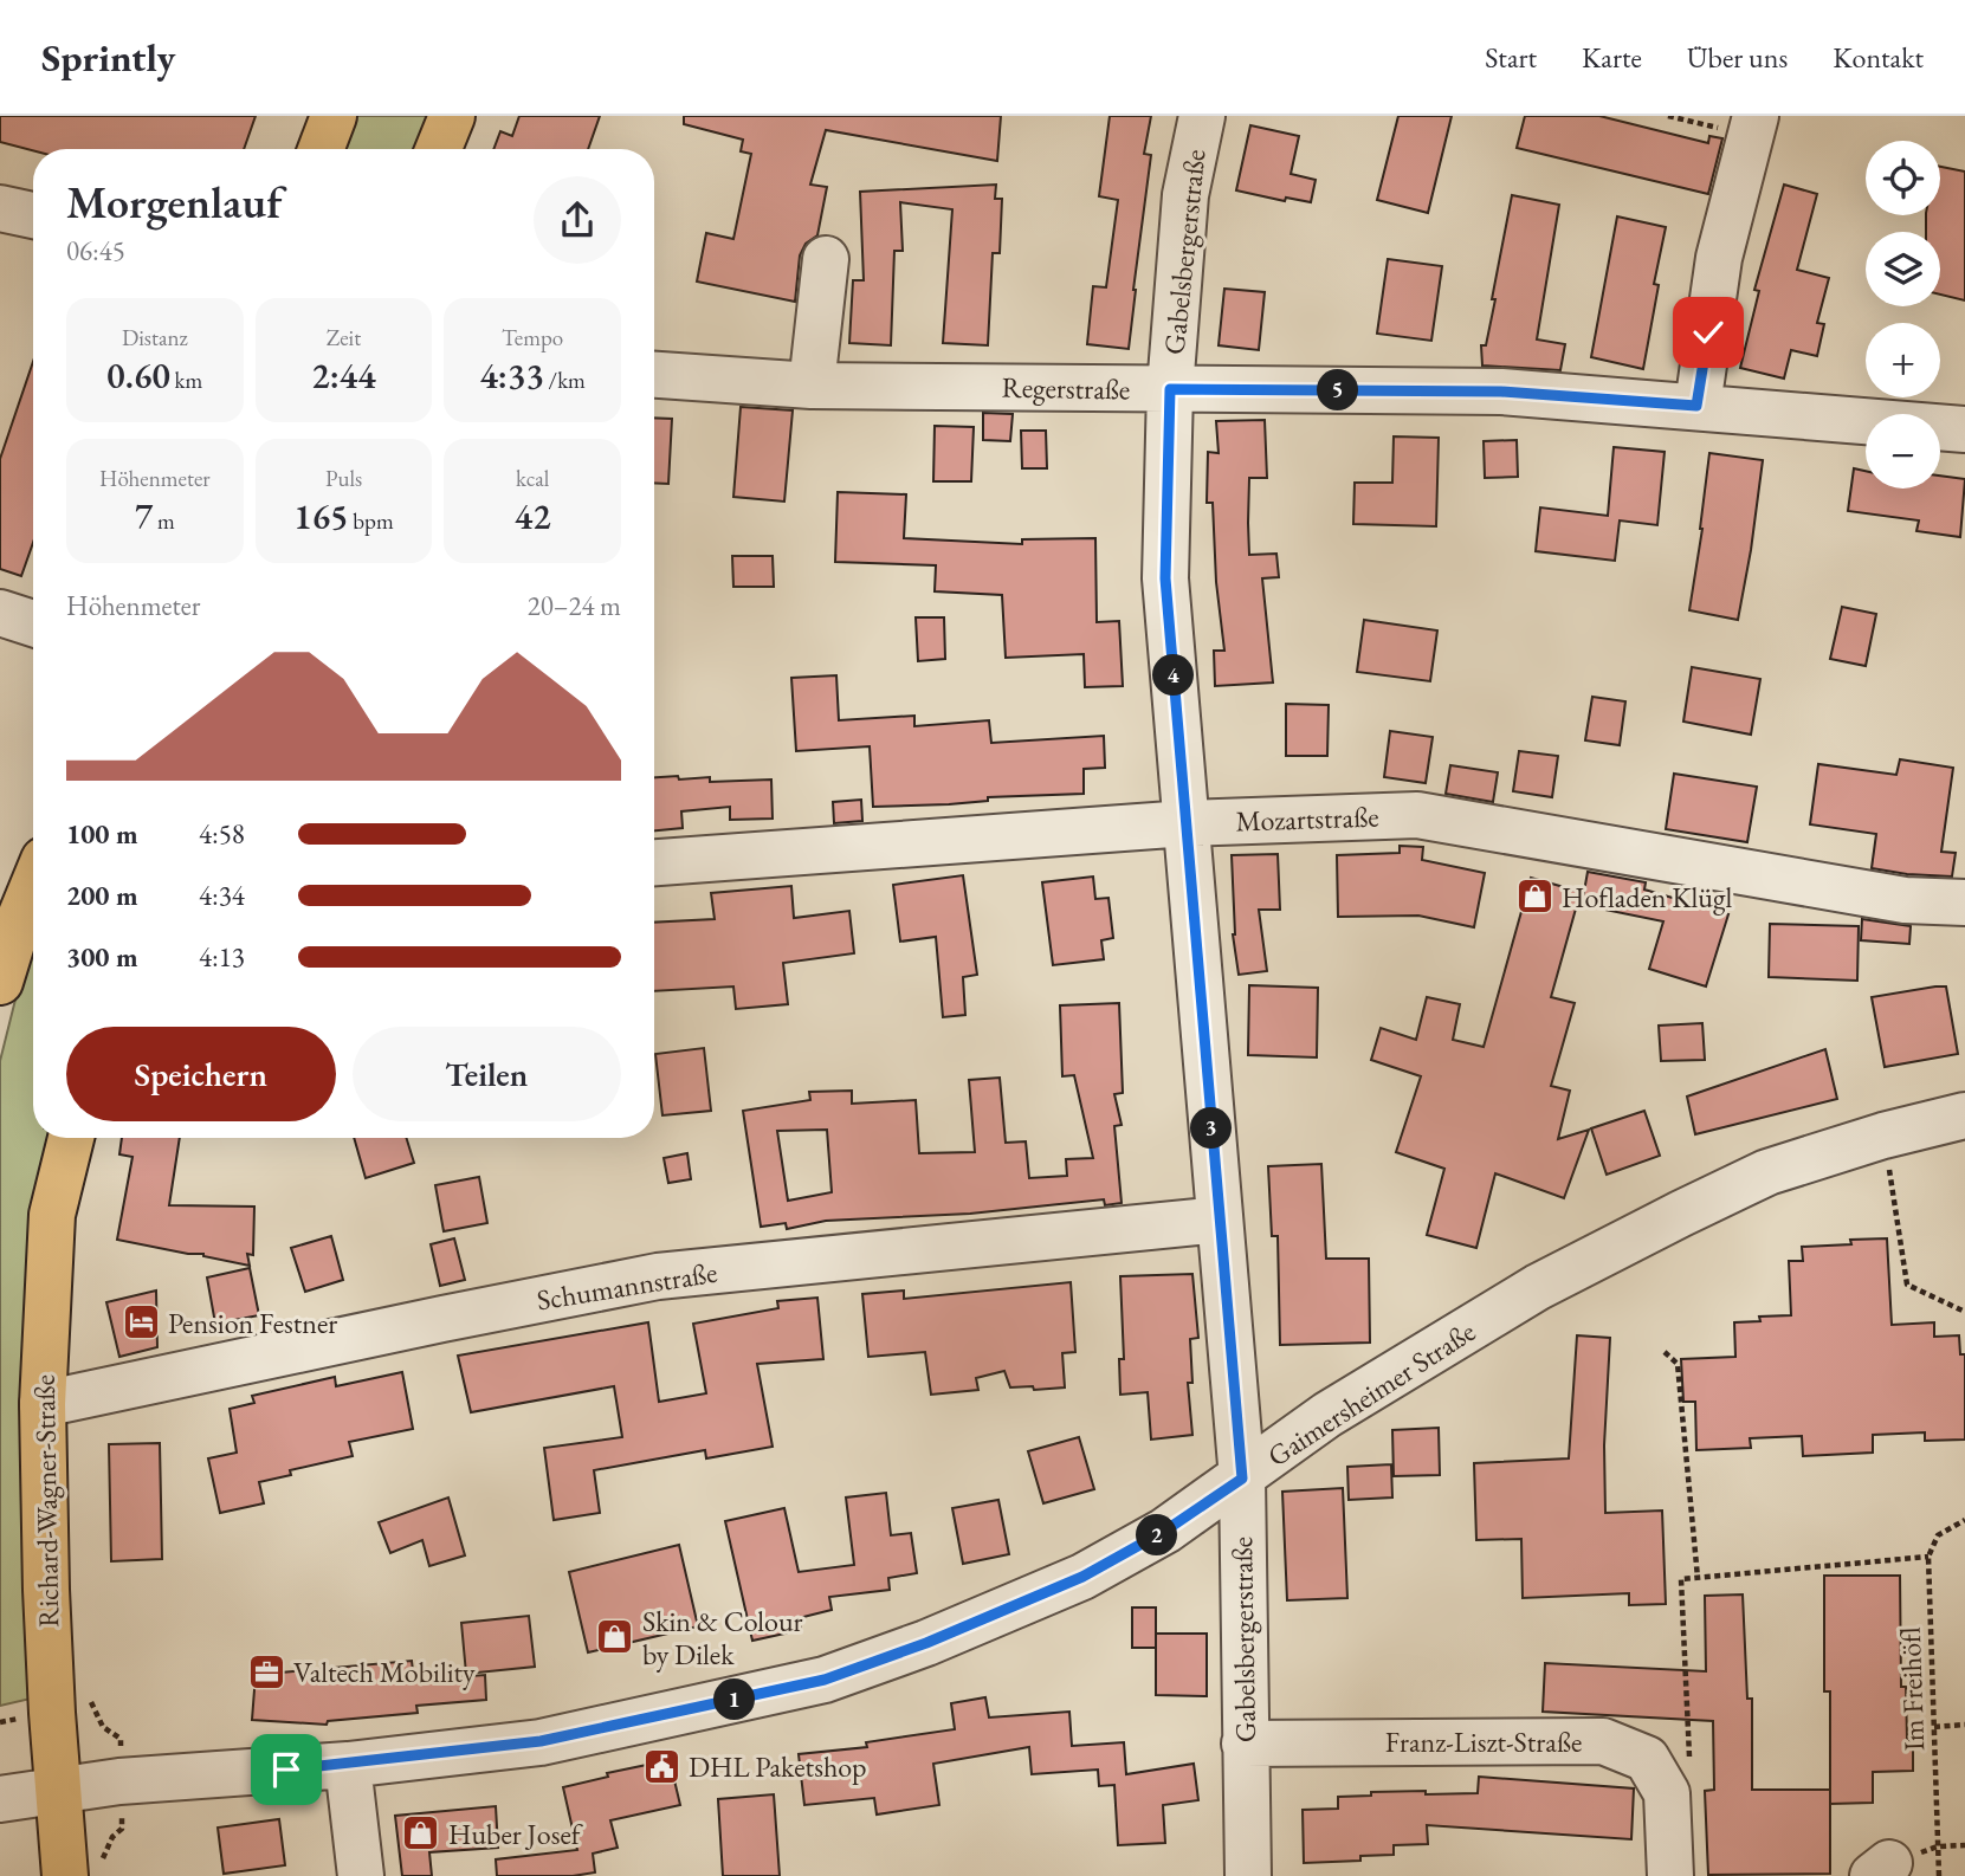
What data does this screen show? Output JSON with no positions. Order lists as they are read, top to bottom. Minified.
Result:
{"streets":{"main road":["Richard-Wagner-Straße"],"street":["Gabelsbergerstraße","Regerstraße","Mozartstraße","Schumannstraße","Gaimersheimer Straße","Franz-Liszt-Straße"],"path":["Im Freihöfl"]},"crossings":[["Gabelsbergerstraße","Regerstraße"],["Gabelsbergerstraße","Mozartstraße"],["Gabelsbergerstraße","Schumannstraße"],["Gabelsbergerstraße","Gaimersheimer Straße"],["Gabelsbergerstraße","Franz-Liszt-Straße"],["Schumannstraße","Richard-Wagner-Straße"],["Gaimersheimer Straße","Richard-Wagner-Straße"]],"places":{"shop":["Hofladen Klügl","Skin & Colour by Dilek","Huber Josef"],"hotel":["Pension Festner"],"office":["Valtech Mobility"],"public building":["DHL Paketshop"]},"page":{"header":"Sprintly","nav":["Start","Karte","Über uns","Kontakt"],"map_buttons":["+","−"],"heading":["Morgenlauf","06:45"],"stats":[["Distanz","0.60 km"],["Zeit","2:44"],["Tempo","4:33 /km"],["Höhenmeter","7 m"],["Puls","165 bpm"],["kcal","42"]],"pins":["5","4","3","2","1"],"chart":["Höhenmeter","20–24 m"],"list":[{"name":"100 m","note":"4:58"},{"name":"200 m","note":"4:34"},{"name":"300 m","note":"4:13"}],"buttons":["Speichern","Teilen"]}}
